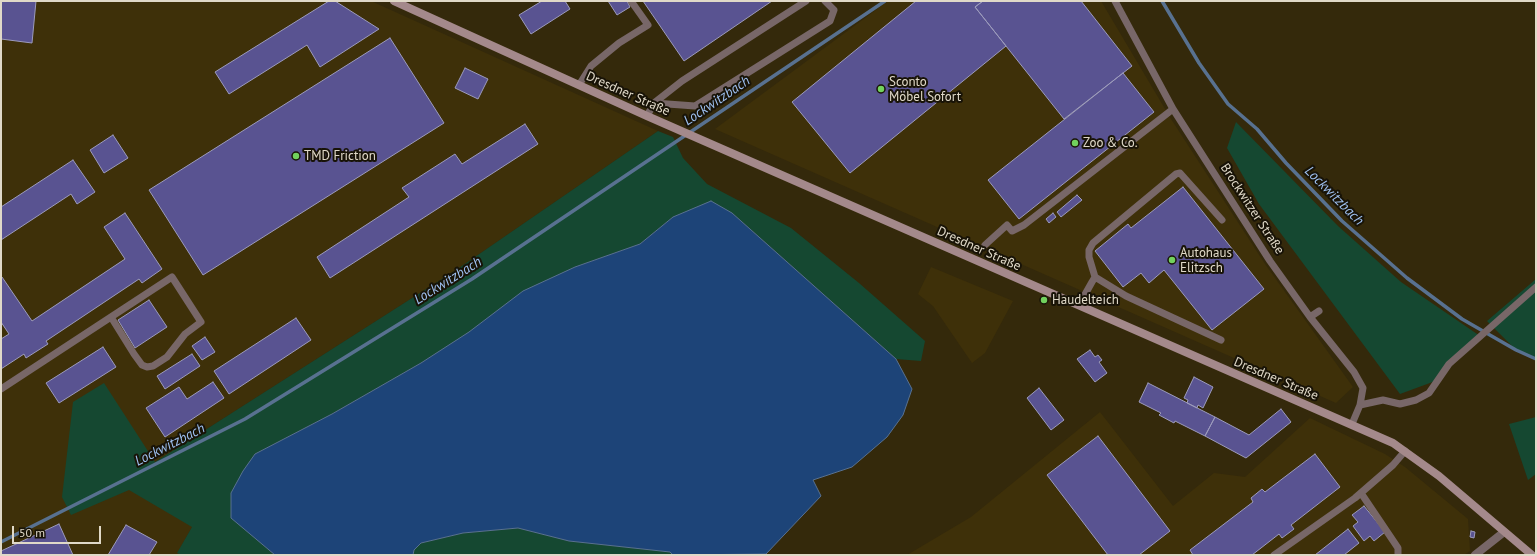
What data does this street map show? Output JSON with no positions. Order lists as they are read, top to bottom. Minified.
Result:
{"streets":{"main road":["Dresdner Straße"],"lane":["Brockwitzer Straße"]},"crossings":[["Dresdner Straße","Brockwitzer Straße"]],"water":["Lockwitzbach"],"places":["Sconto Möbel Sofort","Zoo & Co.","TMD Friction","Autohaus Elitzsch","Haudelteich"],"scale_bar":"50 m"}
